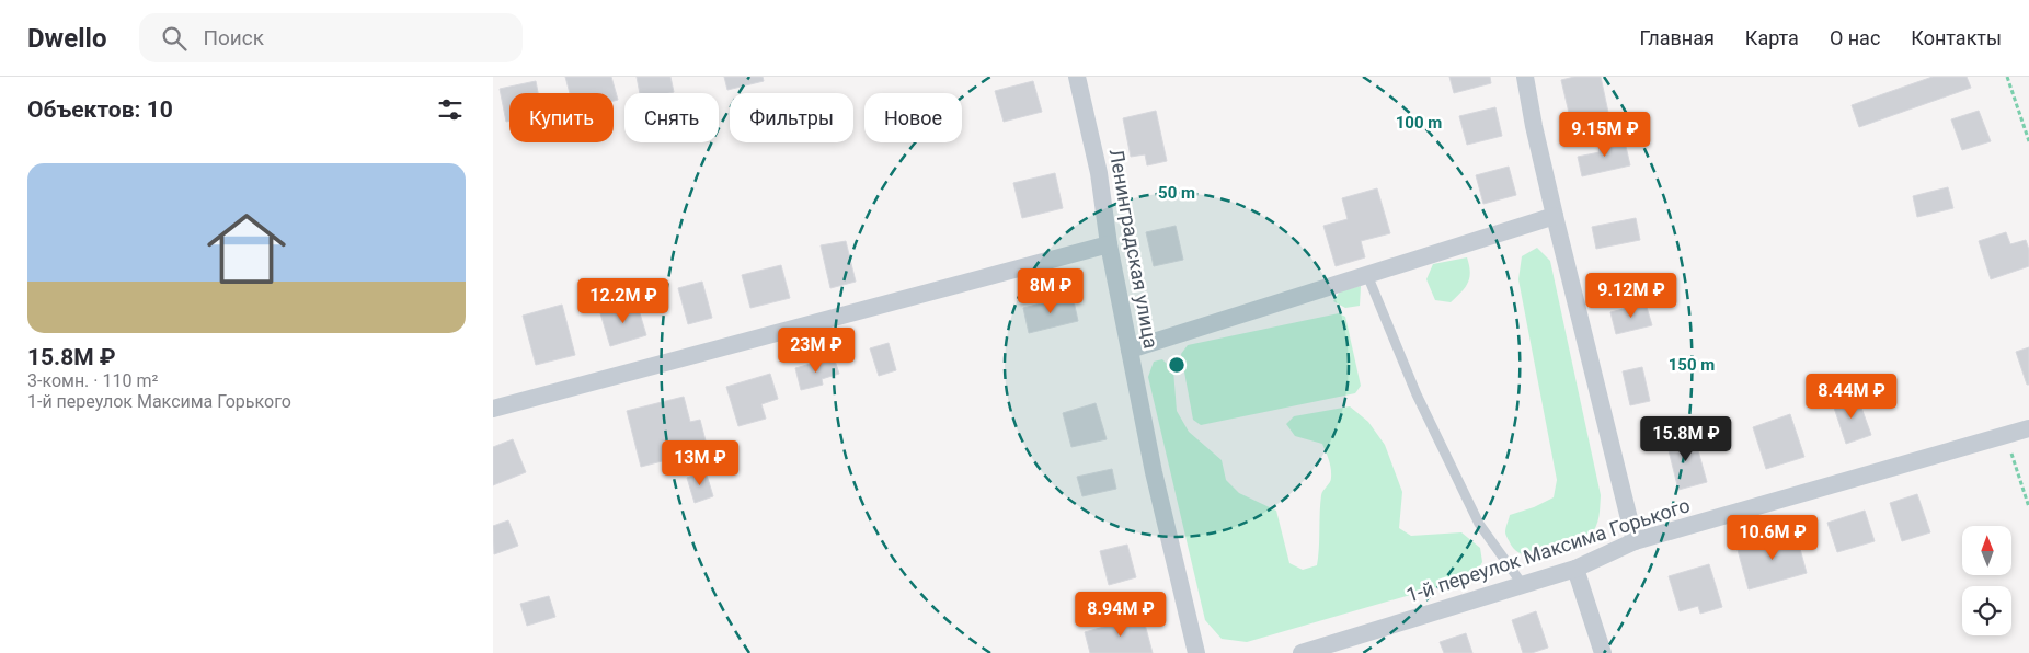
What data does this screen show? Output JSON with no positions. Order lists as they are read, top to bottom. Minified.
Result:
{"streets":{"street":["Ленинградская улица","1-й переулок Максима Горького"]},"north":"top","page":{"header":"Dwello","search":"Поиск","nav":["Главная","Карта","О нас","Контакты"],"heading":"Объектов: 10","chip":["Купить","Снять","Фильтры","Новое"],"price":["9.15M ₽","8M ₽","9.12M ₽","12.2M ₽","23M ₽","8.44M ₽","15.8M ₽","13M ₽","10.6M ₽","8.94M ₽"],"list":[{"name":"15.8M ₽","note":"3-комн. · 110 m² · 1-й переулок Максима Горького"}]},"rings":["100 m","50 m","150 m"]}
